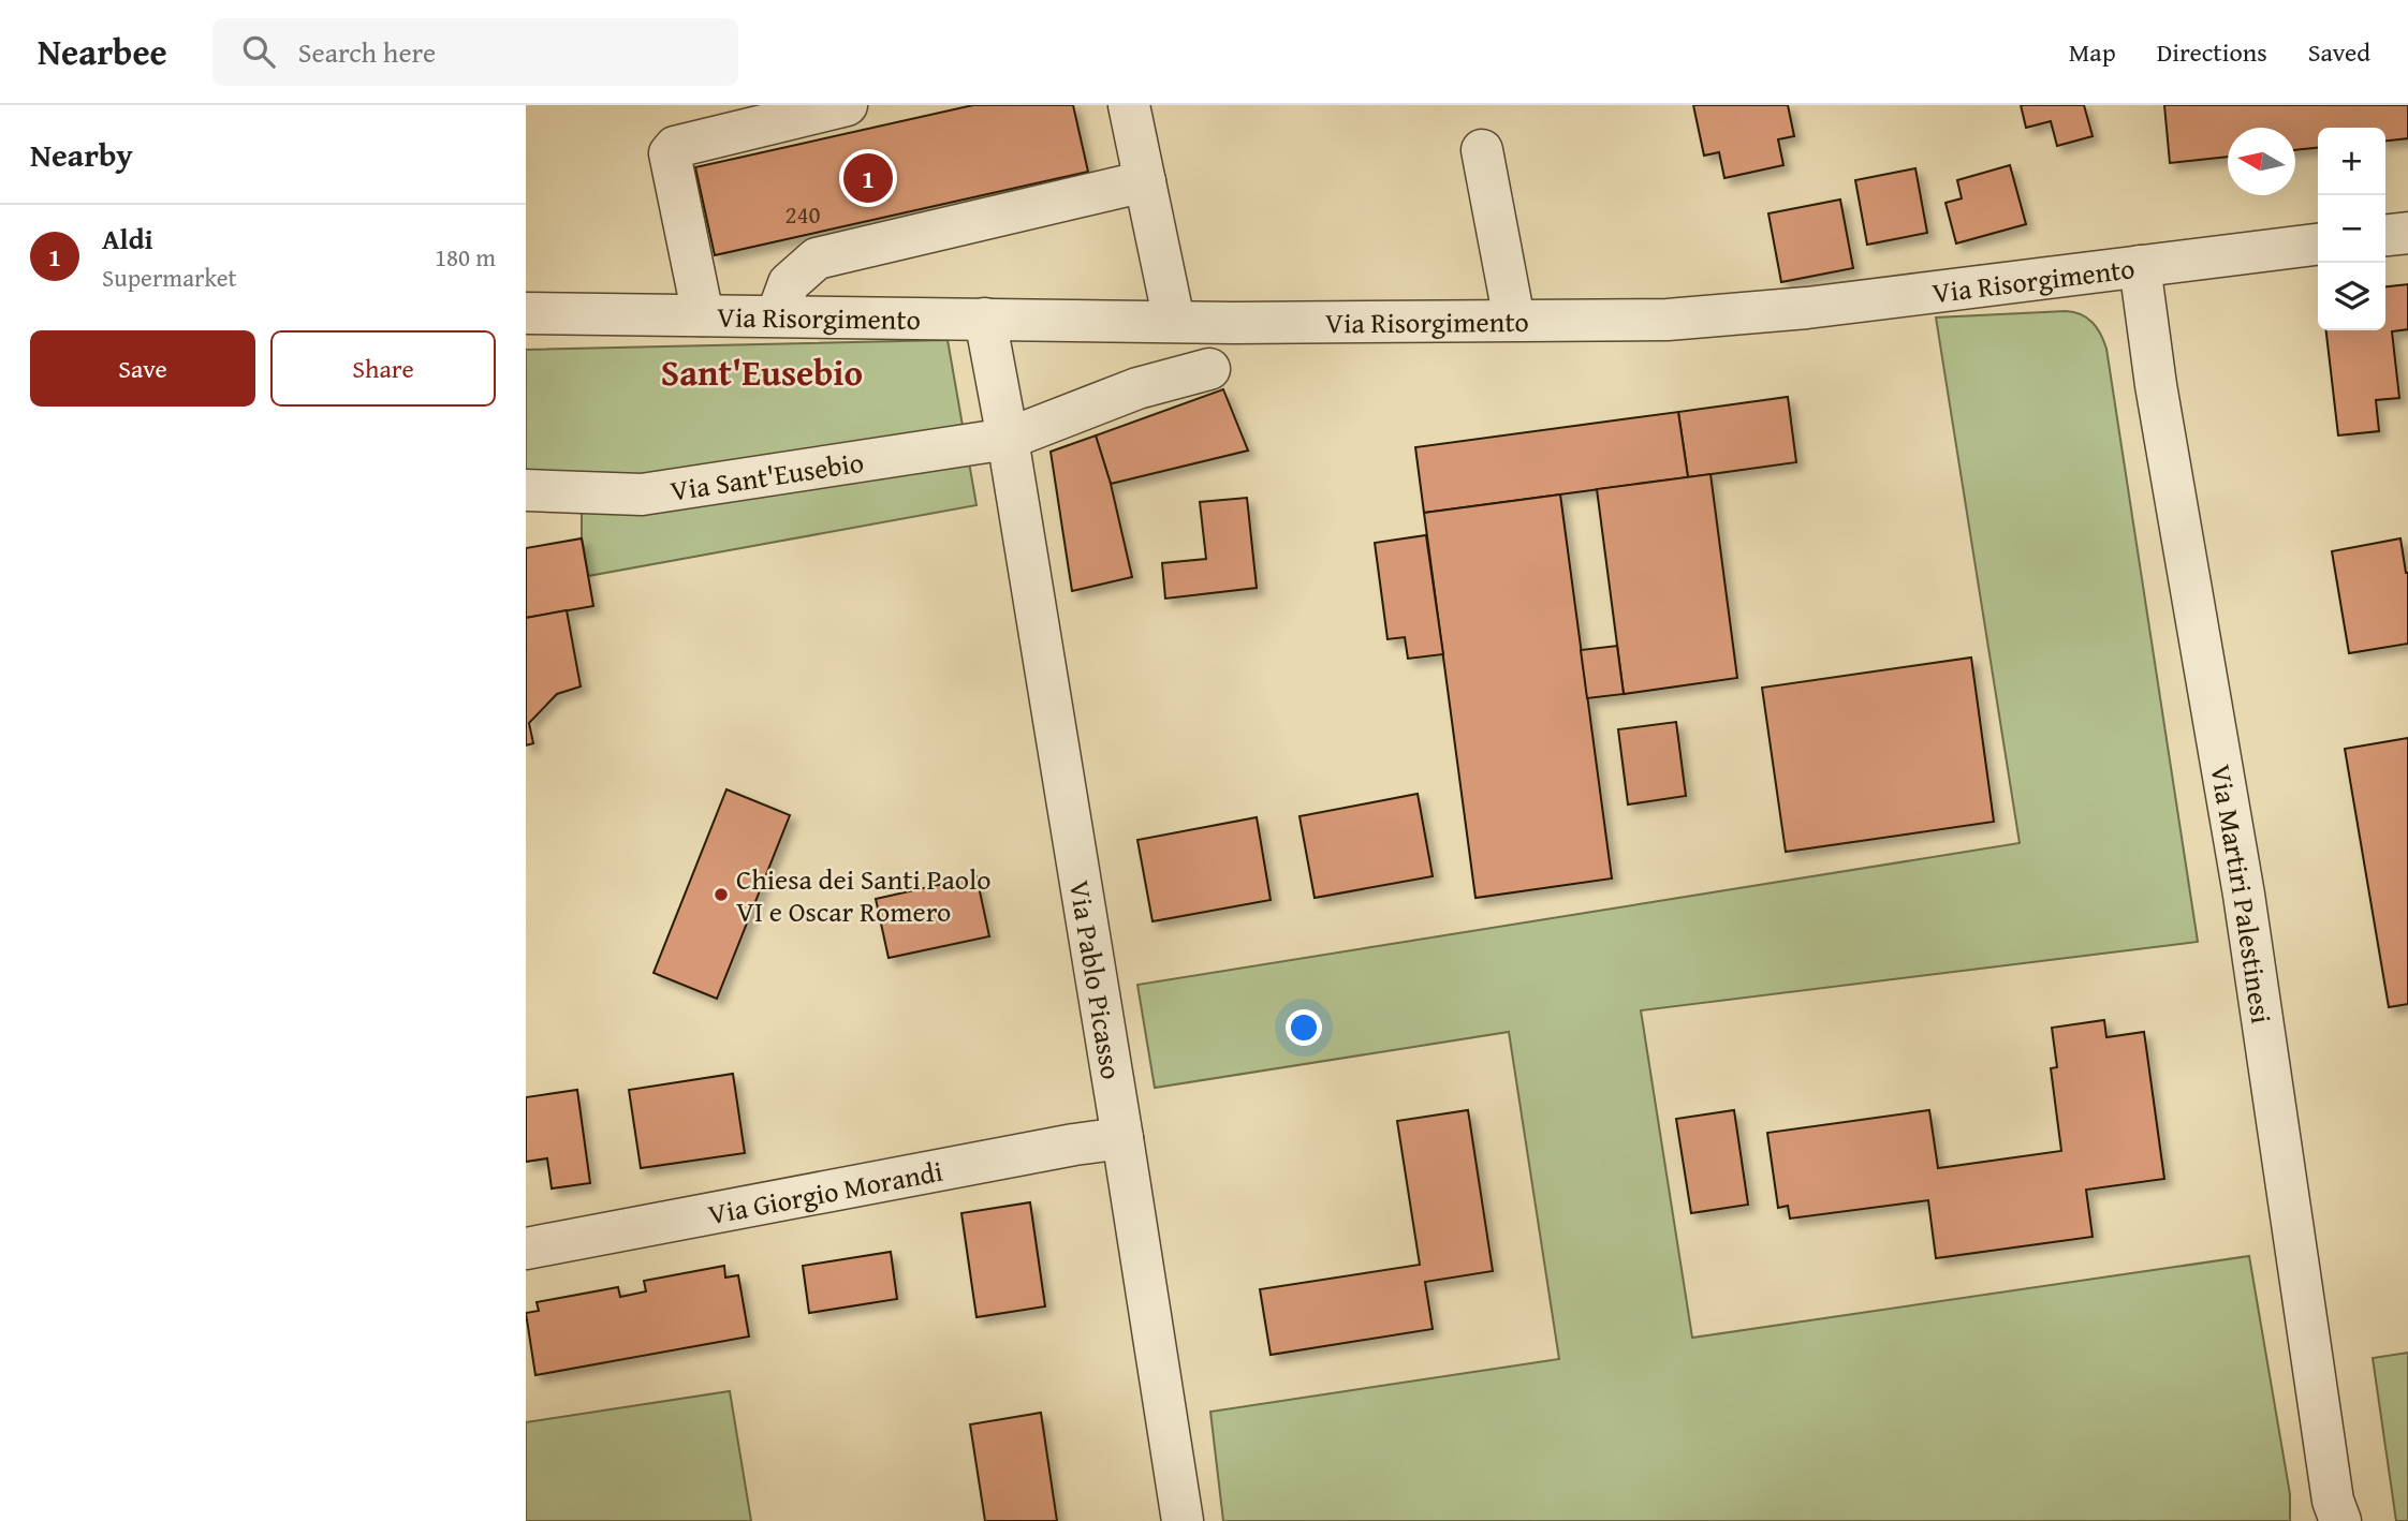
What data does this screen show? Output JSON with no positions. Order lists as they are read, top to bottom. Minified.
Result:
{"streets":{"street":["Via Risorgimento","Via Sant'Eusebio","Via Martiri Palestinesi","Via Pablo Picasso","Via Giorgio Morandi"]},"crossings":[["Via Risorgimento","Via Martiri Palestinesi"],["Via Sant'Eusebio","Via Pablo Picasso"],["Via Pablo Picasso","Via Giorgio Morandi"]],"districts":["Sant'Eusebio"],"places":["Chiesa dei Santi Paolo VI e Oscar Romero"],"house_numbers":["240"],"north":"left","page":{"header":"Nearbee","search":"Search here","nav":["Map","Directions","Saved"],"heading":"Nearby","map_buttons":["+","−"],"pins":"1","list":[{"mark":"1","name":"Aldi","note":"Supermarket","value":"180 m"}],"buttons":["Save","Share"]}}
